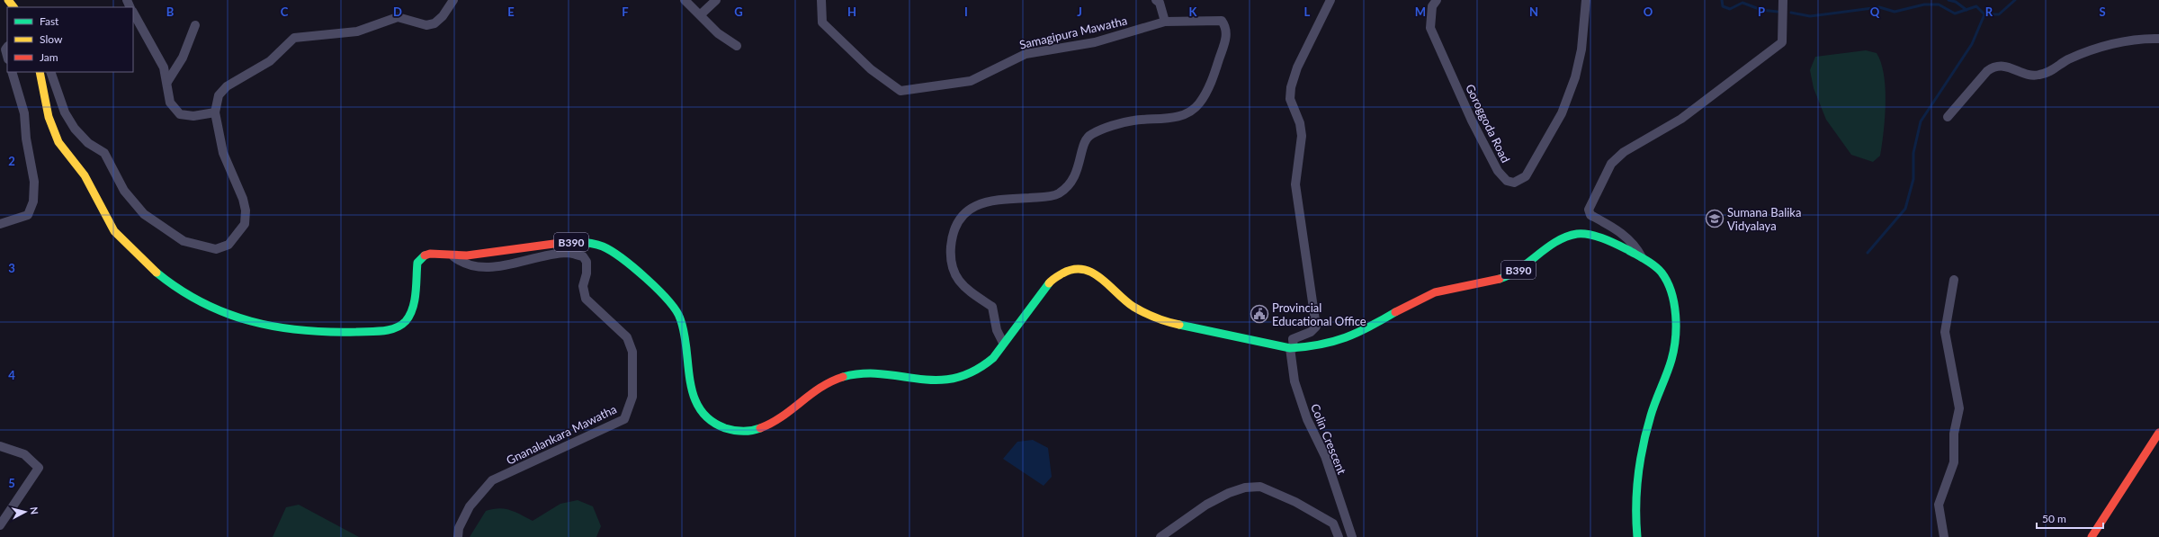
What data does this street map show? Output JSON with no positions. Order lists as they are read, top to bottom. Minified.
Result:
{"streets":{"main road":["B390"],"street":["Samagipura Mawatha","Goroggoda Road","Gnanalankara Mawatha","Colin Crescent"]},"crossings":[["Samagipura Mawatha","B390"],["B390","Gnanalankara Mawatha"],["B390","Colin Crescent"]],"places":{"school or university":["Sumana Balika Vidyalaya"],"public building":["Provincial Educational Office"]},"legend":["Fast","Slow","Jam"],"scale_bar":"50 m","north":"right","grid":{"columns":["B","C","D","E","F","G","H","I","J","K","L","M","N","O","P","Q","R","S"],"rows":["2","3","4","5"]}}
